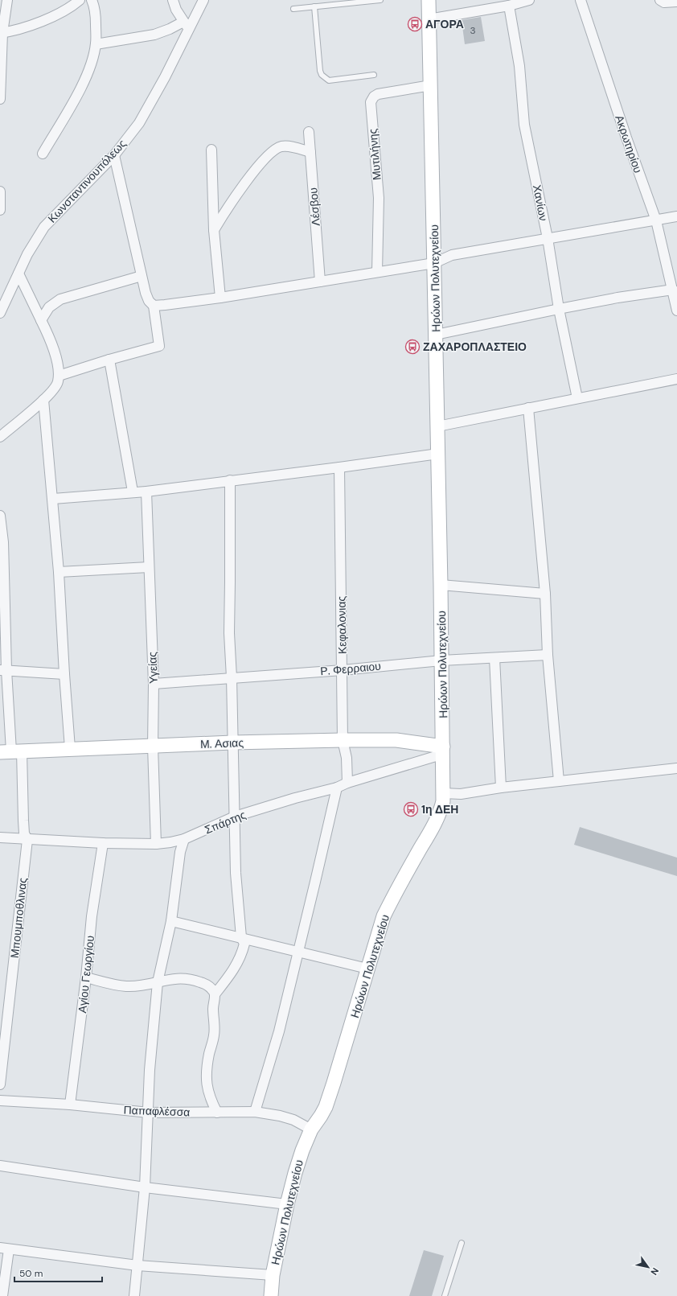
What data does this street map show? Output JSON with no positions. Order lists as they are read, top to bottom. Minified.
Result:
{"streets":{"street":["Ακρωτηρίου","Μυτιλήνης","Κωνσταντινουπόλεως","Χανίων","Λέσβου","Ηρώων Πολυτεχνείου","Κεφαλονιας","Υγείας","Ρ. Φερραιου","Μ. Ασιας","Σπάρτης","Μπουμποθλινας","Αγίου Γεωργίου","Παπαφλέσσα"]},"crossings":[["Μυτιλήνης","Ηρώων Πολυτεχνείου"],["Ηρώων Πολυτεχνείου","Ρ. Φερραιου"],["Ηρώων Πολυτεχνείου","Μ. Ασιας"],["Ηρώων Πολυτεχνείου","Σπάρτης"],["Ηρώων Πολυτεχνείου","Παπαφλέσσα"],["Κεφαλονιας","Ρ. Φερραιου"],["Κεφαλονιας","Μ. Ασιας"],["Κεφαλονιας","Σπάρτης"],["Υγείας","Ρ. Φερραιου"],["Υγείας","Μ. Ασιας"],["Υγείας","Σπάρτης"],["Μ. Ασιας","Σπάρτης"],["Μ. Ασιας","Μπουμποθλινας"],["Σπάρτης","Μπουμποθλινας"],["Σπάρτης","Αγίου Γεωργίου"],["Αγίου Γεωργίου","Παπαφλέσσα"]],"places":{"bus stop":["ΑΓΟΡΑ","ΖΑΧΑΡΟΠΛΑΣΤΕΙΟ","1η ΔΕΗ"]},"house_numbers":["3"],"scale_bar":"50 m","north":"bottom right"}
